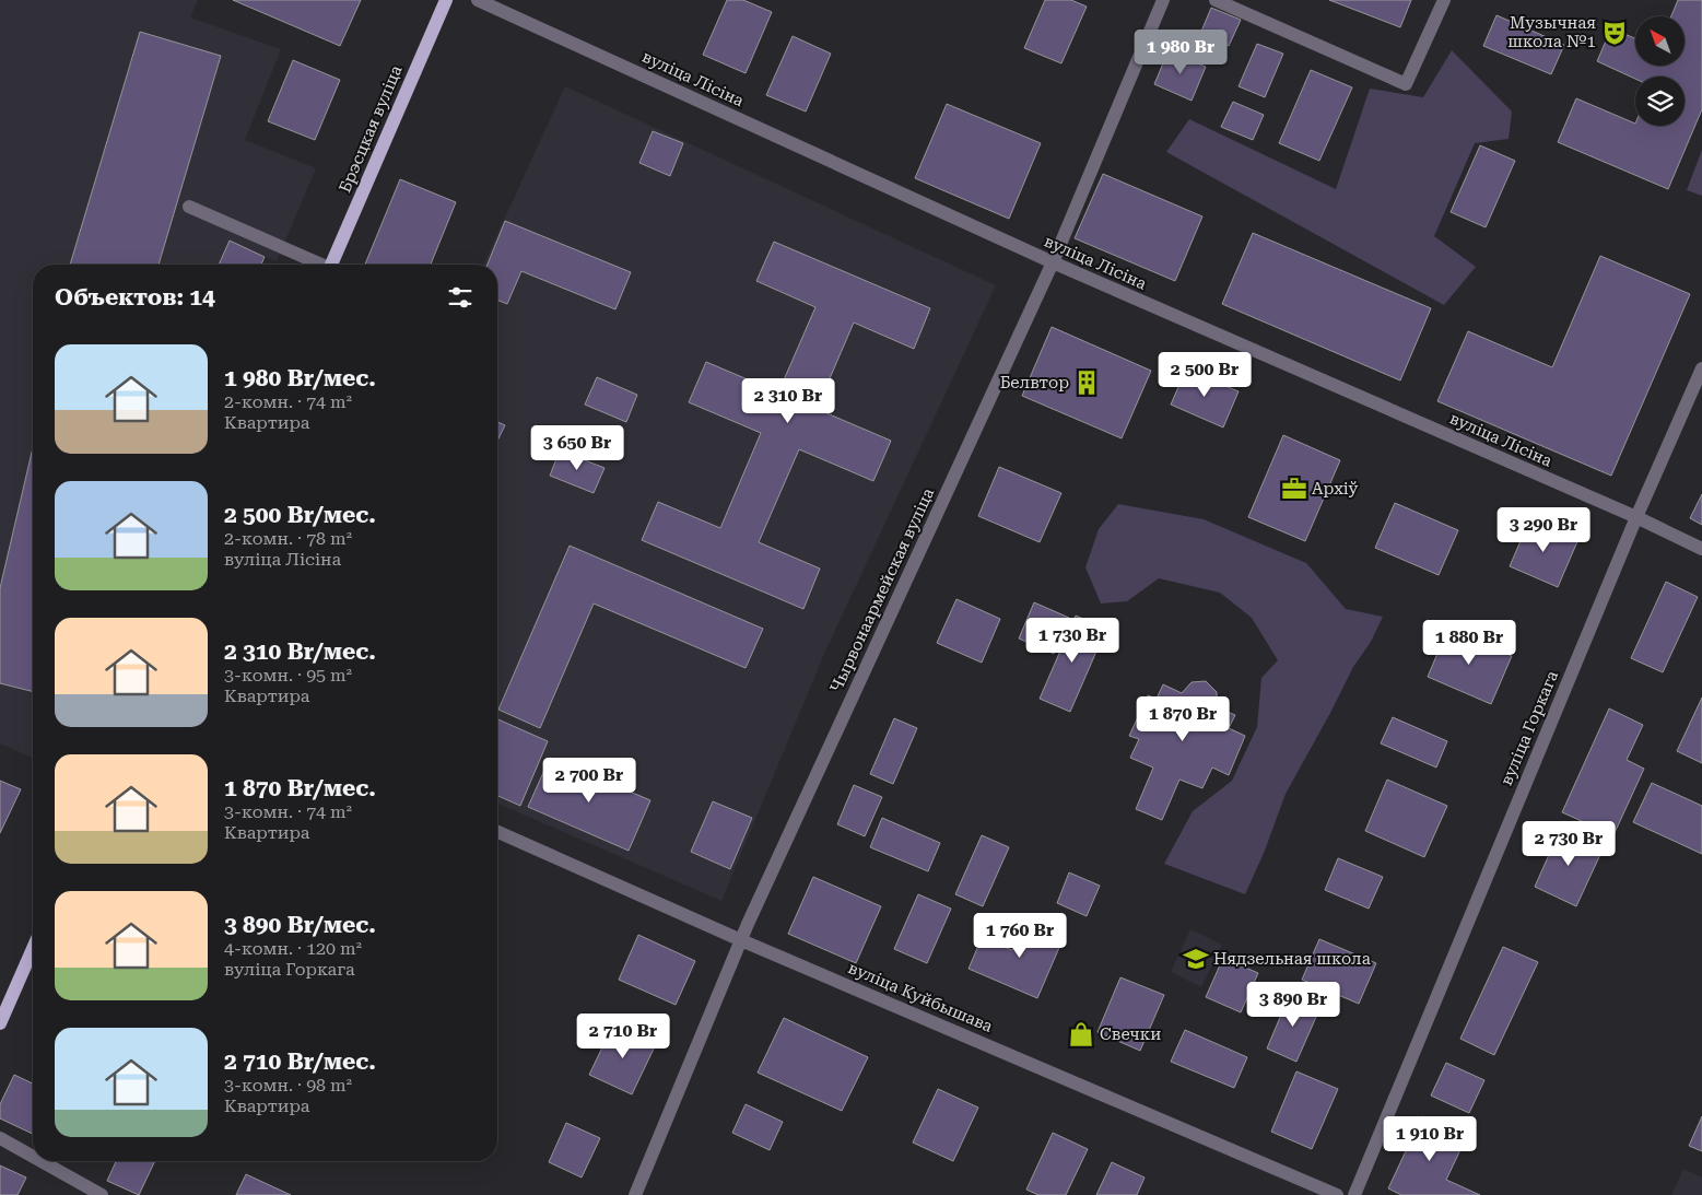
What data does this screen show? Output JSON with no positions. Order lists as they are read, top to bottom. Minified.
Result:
{"streets":{"main road":["Брэсцкая вуліца"],"street":["вуліца Лісіна","Чырвонаармейская вуліца","вуліца Горкага","вуліца Куйбышава"]},"crossings":[["вуліца Лісіна","Чырвонаармейская вуліца"],["вуліца Лісіна","вуліца Горкага"],["Чырвонаармейская вуліца","вуліца Куйбышава"]],"places":{"theatre":["Музычная школа №1"],"building":["Белвтор"],"office":["Архіў"],"school or university":["Нядзельная школа"],"shop":["Свечки"]},"north":"top left","page":{"price":["1 980 Br","2 500 Br","2 310 Br","3 650 Br","3 290 Br","1 730 Br","1 880 Br","1 870 Br","2 700 Br","2 730 Br","1 760 Br","3 890 Br","2 710 Br","1 910 Br"],"heading":"Объектов: 14","list":[{"name":"1 980 Br/мес.","note":"2-комн. · 74 m² · Квартира"},{"name":"2 500 Br/мес.","note":"2-комн. · 78 m² · вуліца Лісіна"},{"name":"2 310 Br/мес.","note":"3-комн. · 95 m² · Квартира"},{"name":"1 870 Br/мес.","note":"3-комн. · 74 m² · Квартира"},{"name":"3 890 Br/мес.","note":"4-комн. · 120 m² · вуліца Горкага"},{"name":"2 710 Br/мес.","note":"3-комн. · 98 m² · Квартира"}]}}
